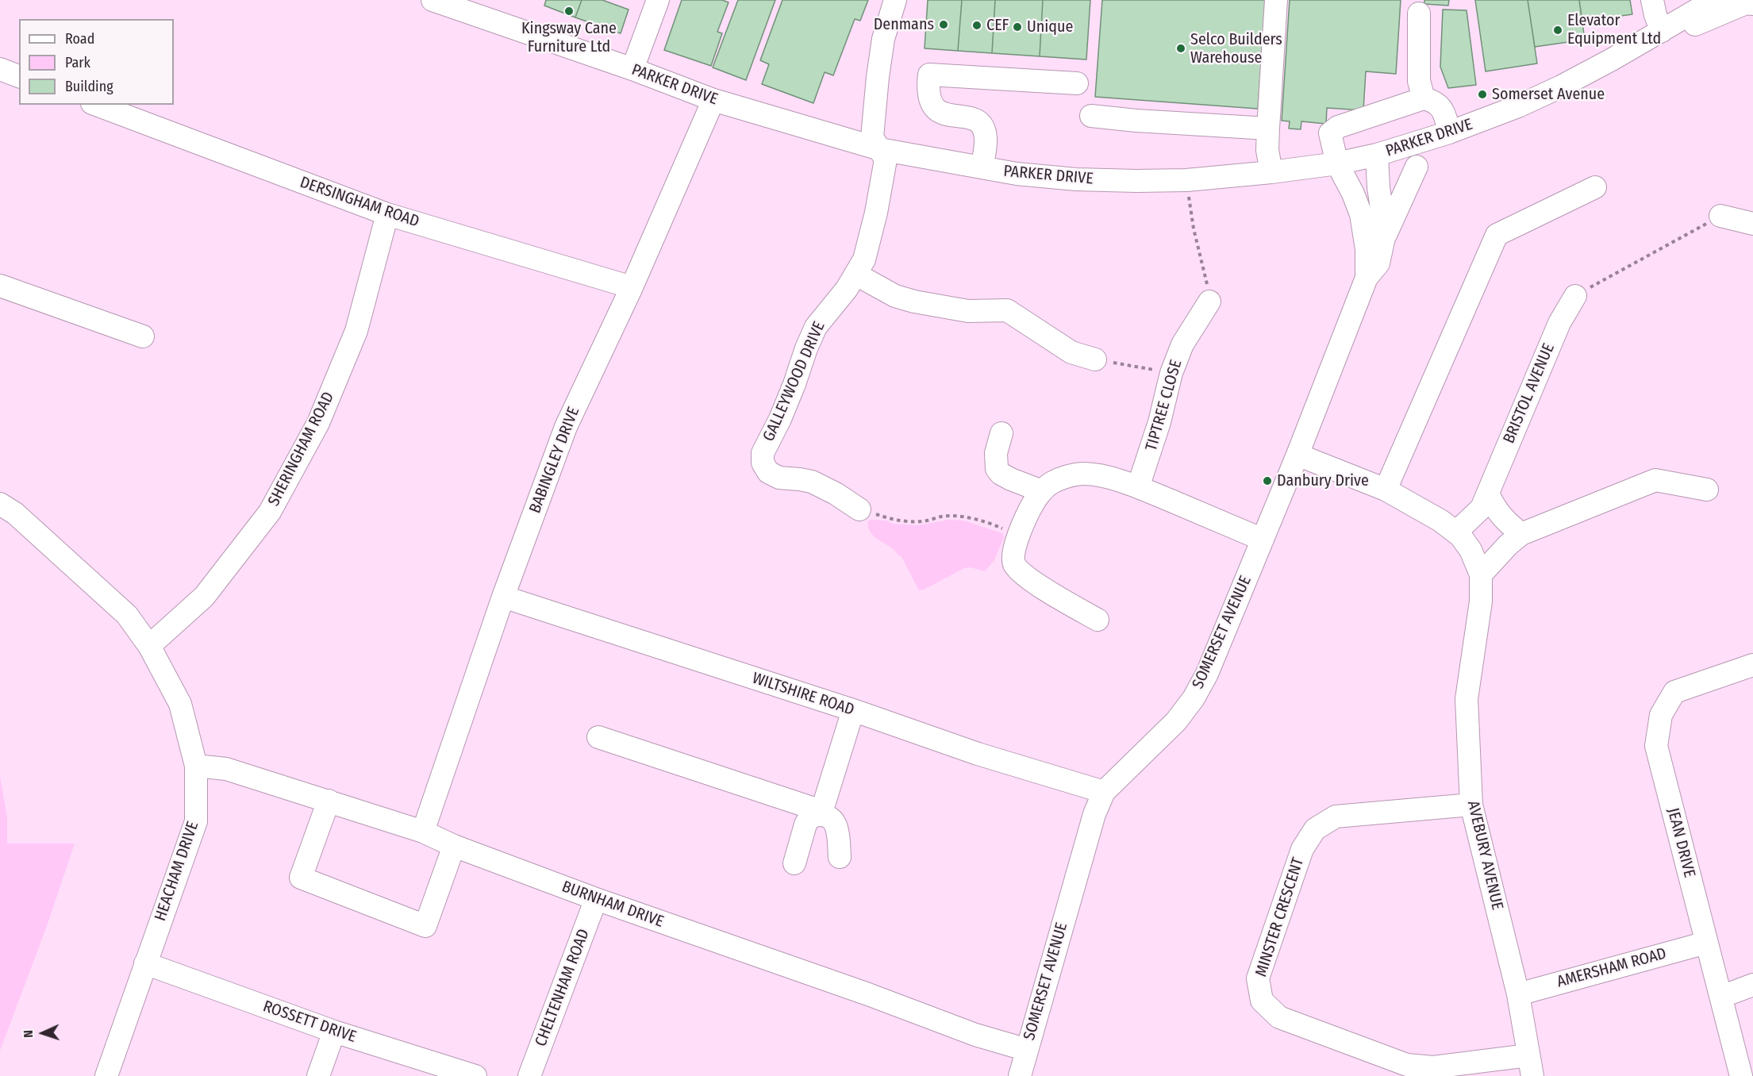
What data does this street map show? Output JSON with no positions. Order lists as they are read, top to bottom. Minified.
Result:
{"streets":{"street":["PARKER DRIVE","DERSINGHAM ROAD","GALLEYWOOD DRIVE","BRISTOL AVENUE","TIPTREE CLOSE","SHERINGHAM ROAD","BABINGLEY DRIVE","SOMERSET AVENUE","WILTSHIRE ROAD","JEAN DRIVE","AVEBURY AVENUE","HEACHAM DRIVE","BURNHAM DRIVE","MINSTER CRESCENT","AMERSHAM ROAD","CHELTENHAM ROAD","ROSSETT DRIVE"]},"crossings":[["PARKER DRIVE","GALLEYWOOD DRIVE"],["PARKER DRIVE","BABINGLEY DRIVE"],["PARKER DRIVE","SOMERSET AVENUE"],["DERSINGHAM ROAD","SHERINGHAM ROAD"],["DERSINGHAM ROAD","BABINGLEY DRIVE"],["BRISTOL AVENUE","AVEBURY AVENUE"],["SHERINGHAM ROAD","HEACHAM DRIVE"],["BABINGLEY DRIVE","WILTSHIRE ROAD"],["BABINGLEY DRIVE","BURNHAM DRIVE"],["SOMERSET AVENUE","WILTSHIRE ROAD"],["SOMERSET AVENUE","AVEBURY AVENUE"],["SOMERSET AVENUE","BURNHAM DRIVE"],["JEAN DRIVE","AMERSHAM ROAD"],["AVEBURY AVENUE","MINSTER CRESCENT"],["AVEBURY AVENUE","AMERSHAM ROAD"],["HEACHAM DRIVE","BURNHAM DRIVE"],["HEACHAM DRIVE","ROSSETT DRIVE"],["BURNHAM DRIVE","CHELTENHAM ROAD"]],"places":["Kingsway Cane Furniture Ltd","Denmans","CEF","Unique","Elevator Equipment Ltd","Selco Builders Warehouse","Somerset Avenue","Danbury Drive"],"legend":["Road","Park","Building"],"north":"left"}
